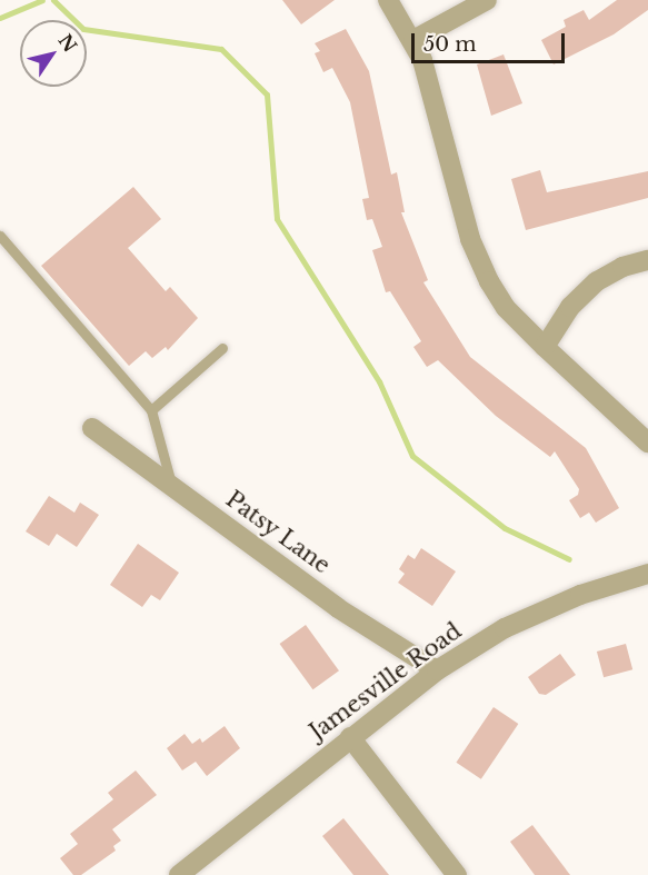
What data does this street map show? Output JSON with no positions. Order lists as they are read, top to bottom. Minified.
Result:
{"streets":{"street":["Patsy Lane","Jamesville Road"]},"crossings":[["Patsy Lane","Jamesville Road"]],"scale_bar":"50 m","north":"top right"}
